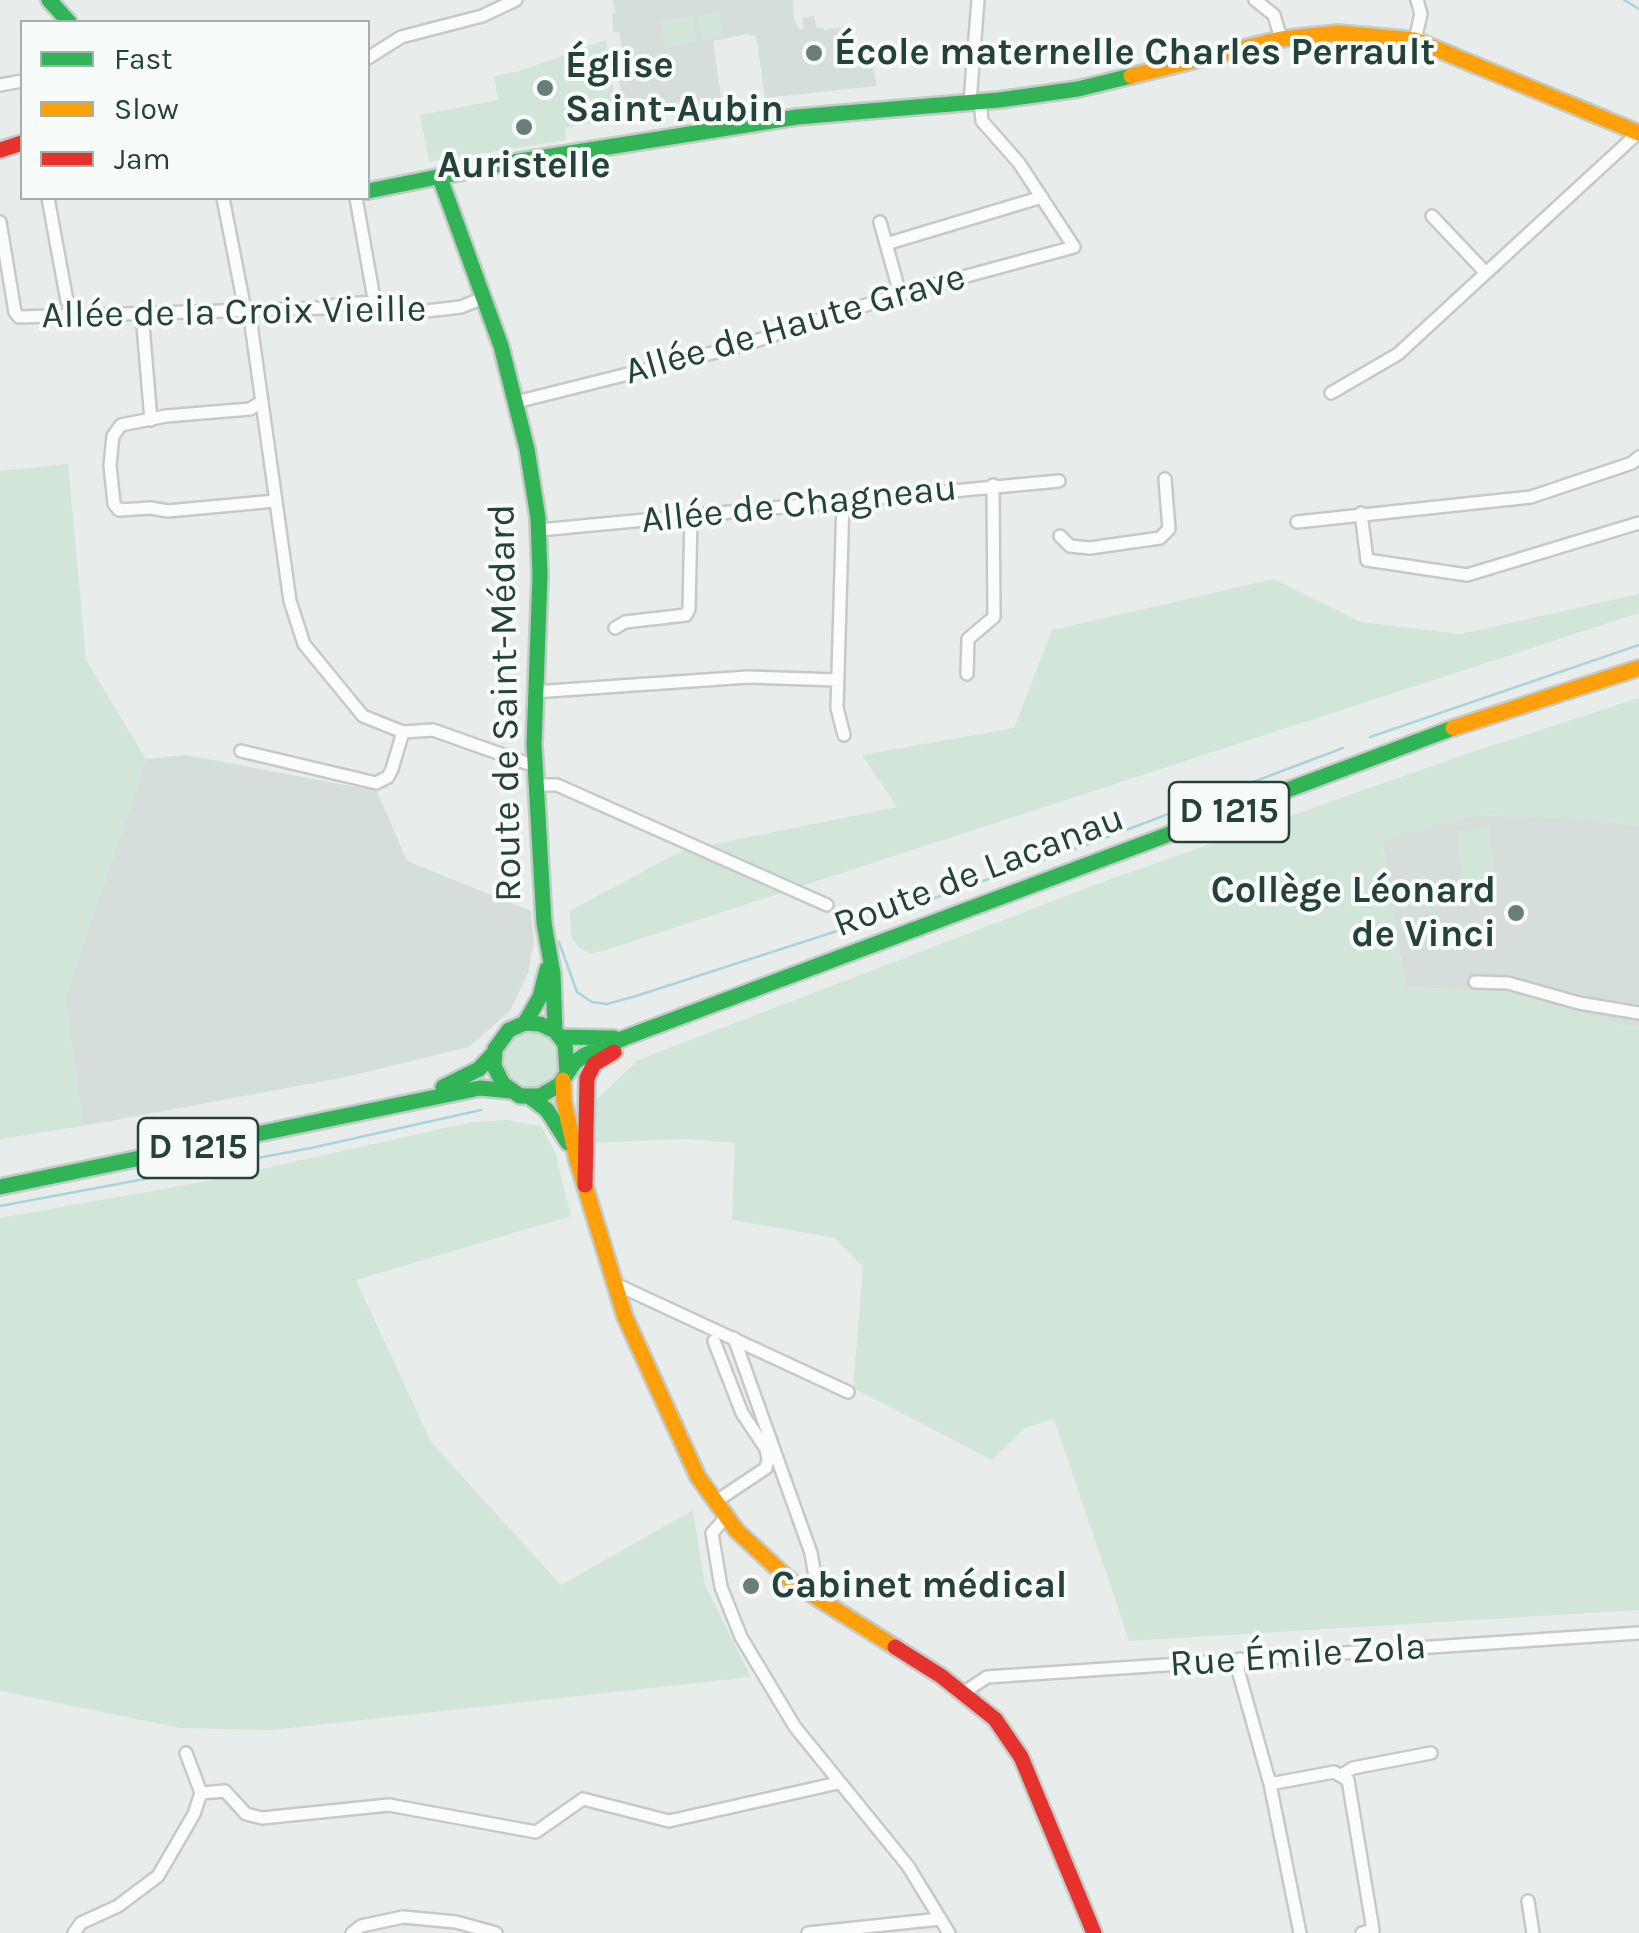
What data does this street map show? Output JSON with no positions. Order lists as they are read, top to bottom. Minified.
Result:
{"streets":{"street":["Allée de la Croix Vieille","Allée de Haute Grave","Allée de Chagneau","Route de Saint-Médard","D 1215","Route de Lacanau","Rue Émile Zola"]},"crossings":[["Allée de la Croix Vieille","Route de Saint-Médard"],["Allée de Haute Grave","Route de Saint-Médard"],["Allée de Chagneau","Route de Saint-Médard"],["Route de Saint-Médard","D 1215"],["Route de Saint-Médard","Route de Lacanau"],["D 1215","Route de Lacanau"]],"places":["École maternelle Charles Perrault","Église Saint-Aubin","Auristelle","Collège Léonard de Vinci","Cabinet médical"],"legend":["Fast","Slow","Jam"]}
